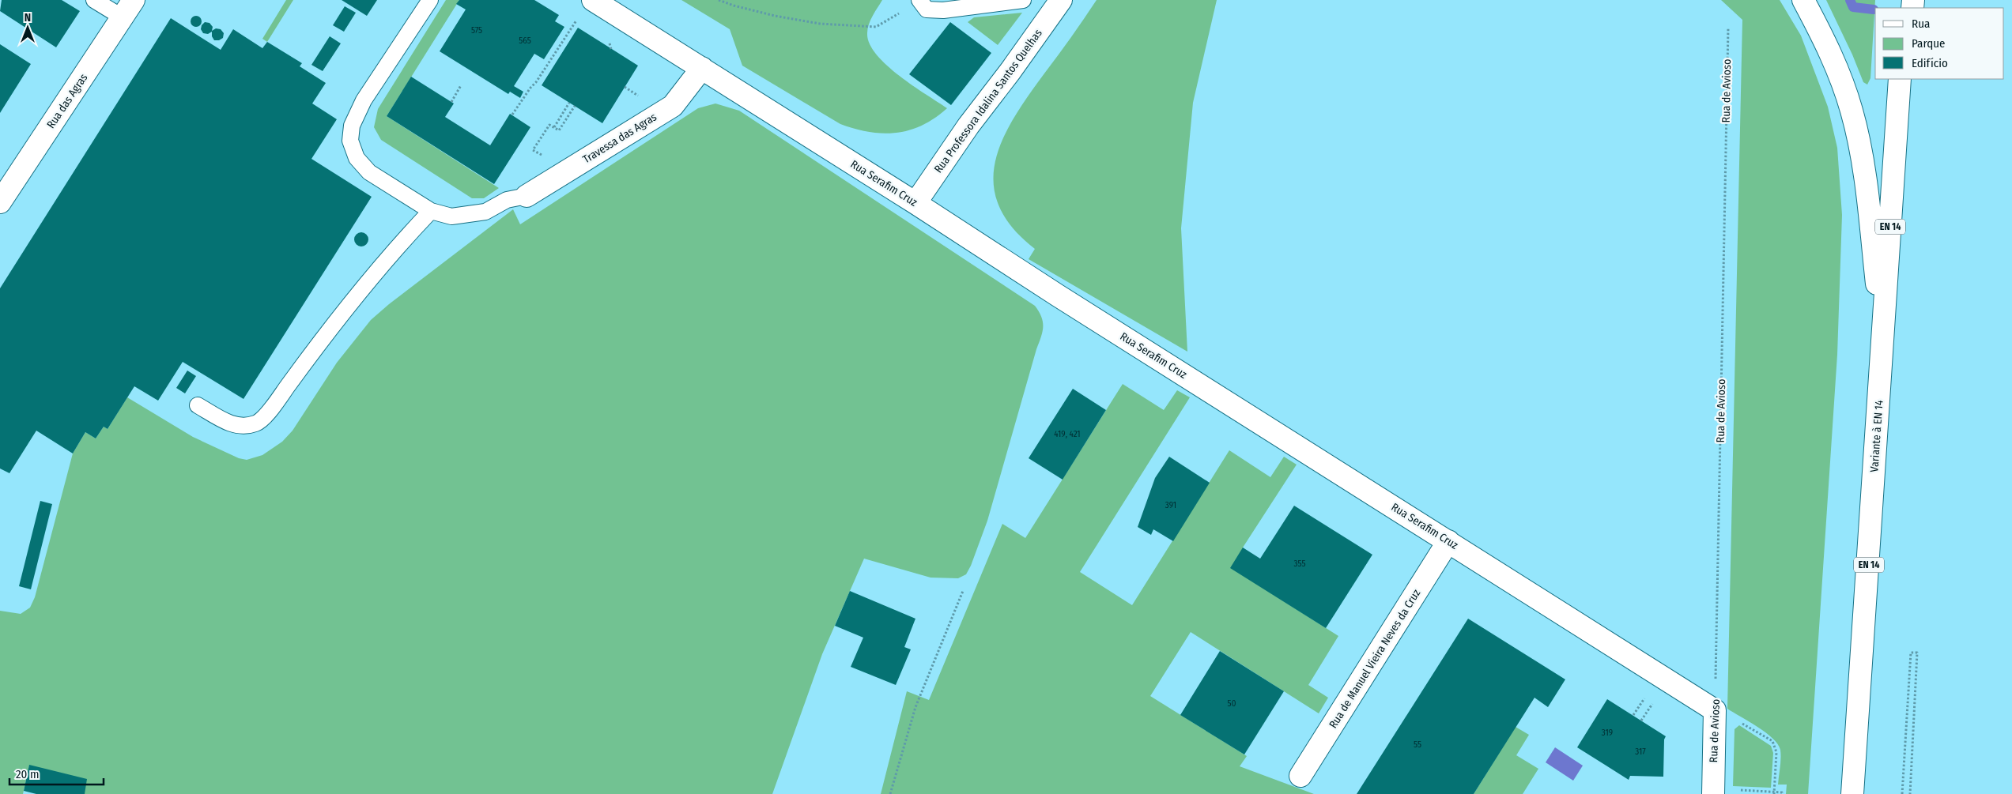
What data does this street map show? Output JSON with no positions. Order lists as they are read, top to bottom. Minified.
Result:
{"streets":{"street":["Rua de Avioso","Rua das Agras","Rua Professora Idalina Santos Quelhas","Travessa das Agras","Rua Serafim Cruz","EN 14","Variante à EN 14","Rua de Manuel Vieira Neves da Cruz"]},"crossings":[["Rua de Avioso","Rua Serafim Cruz"],["Rua Professora Idalina Santos Quelhas","Rua Serafim Cruz"],["Travessa das Agras","Rua Serafim Cruz"],["Rua Serafim Cruz","Rua de Manuel Vieira Neves da Cruz"]],"house_numbers":["575","565","419, 421","391","355","50","319","55","317"],"legend":["Rua","Parque","Edifício"],"scale_bar":"20 m","north":"top"}
